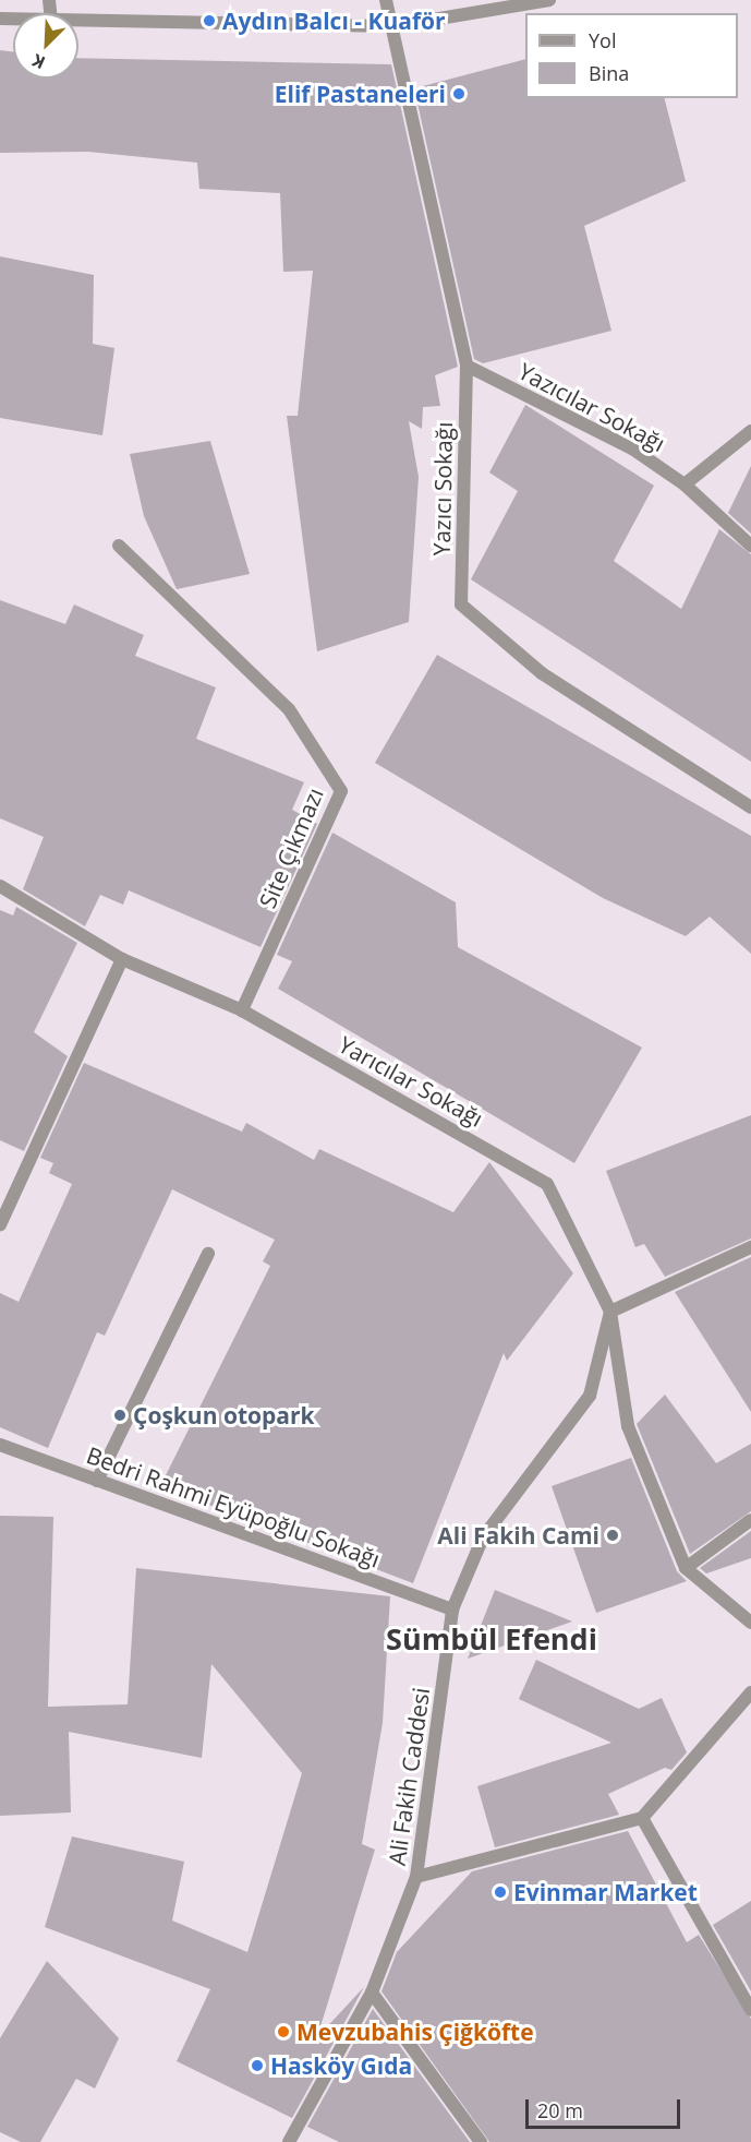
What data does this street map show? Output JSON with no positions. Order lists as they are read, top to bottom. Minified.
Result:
{"streets":{"street":["Yazıcılar Sokağı","Yazıcı Sokağı","Site Çıkmazı","Yarıcılar Sokağı","Bedri Rahmi Eyüpoğlu Sokağı","Ali Fakih Caddesi"]},"crossings":[["Yazıcılar Sokağı","Yazıcı Sokağı"],["Site Çıkmazı","Yarıcılar Sokağı"],["Yarıcılar Sokağı","Ali Fakih Caddesi"],["Bedri Rahmi Eyüpoğlu Sokağı","Ali Fakih Caddesi"]],"districts":["Sümbül Efendi"],"places":["Aydın Balcı - Kuaför","Elif Pastaneleri","Çoşkun otopark","Ali Fakih Cami","Evinmar Market","Mevzubahis Çiğköfte","Hasköy Gıda"],"legend":["Yol","Bina"],"scale_bar":"20 m","north":"bottom left"}
